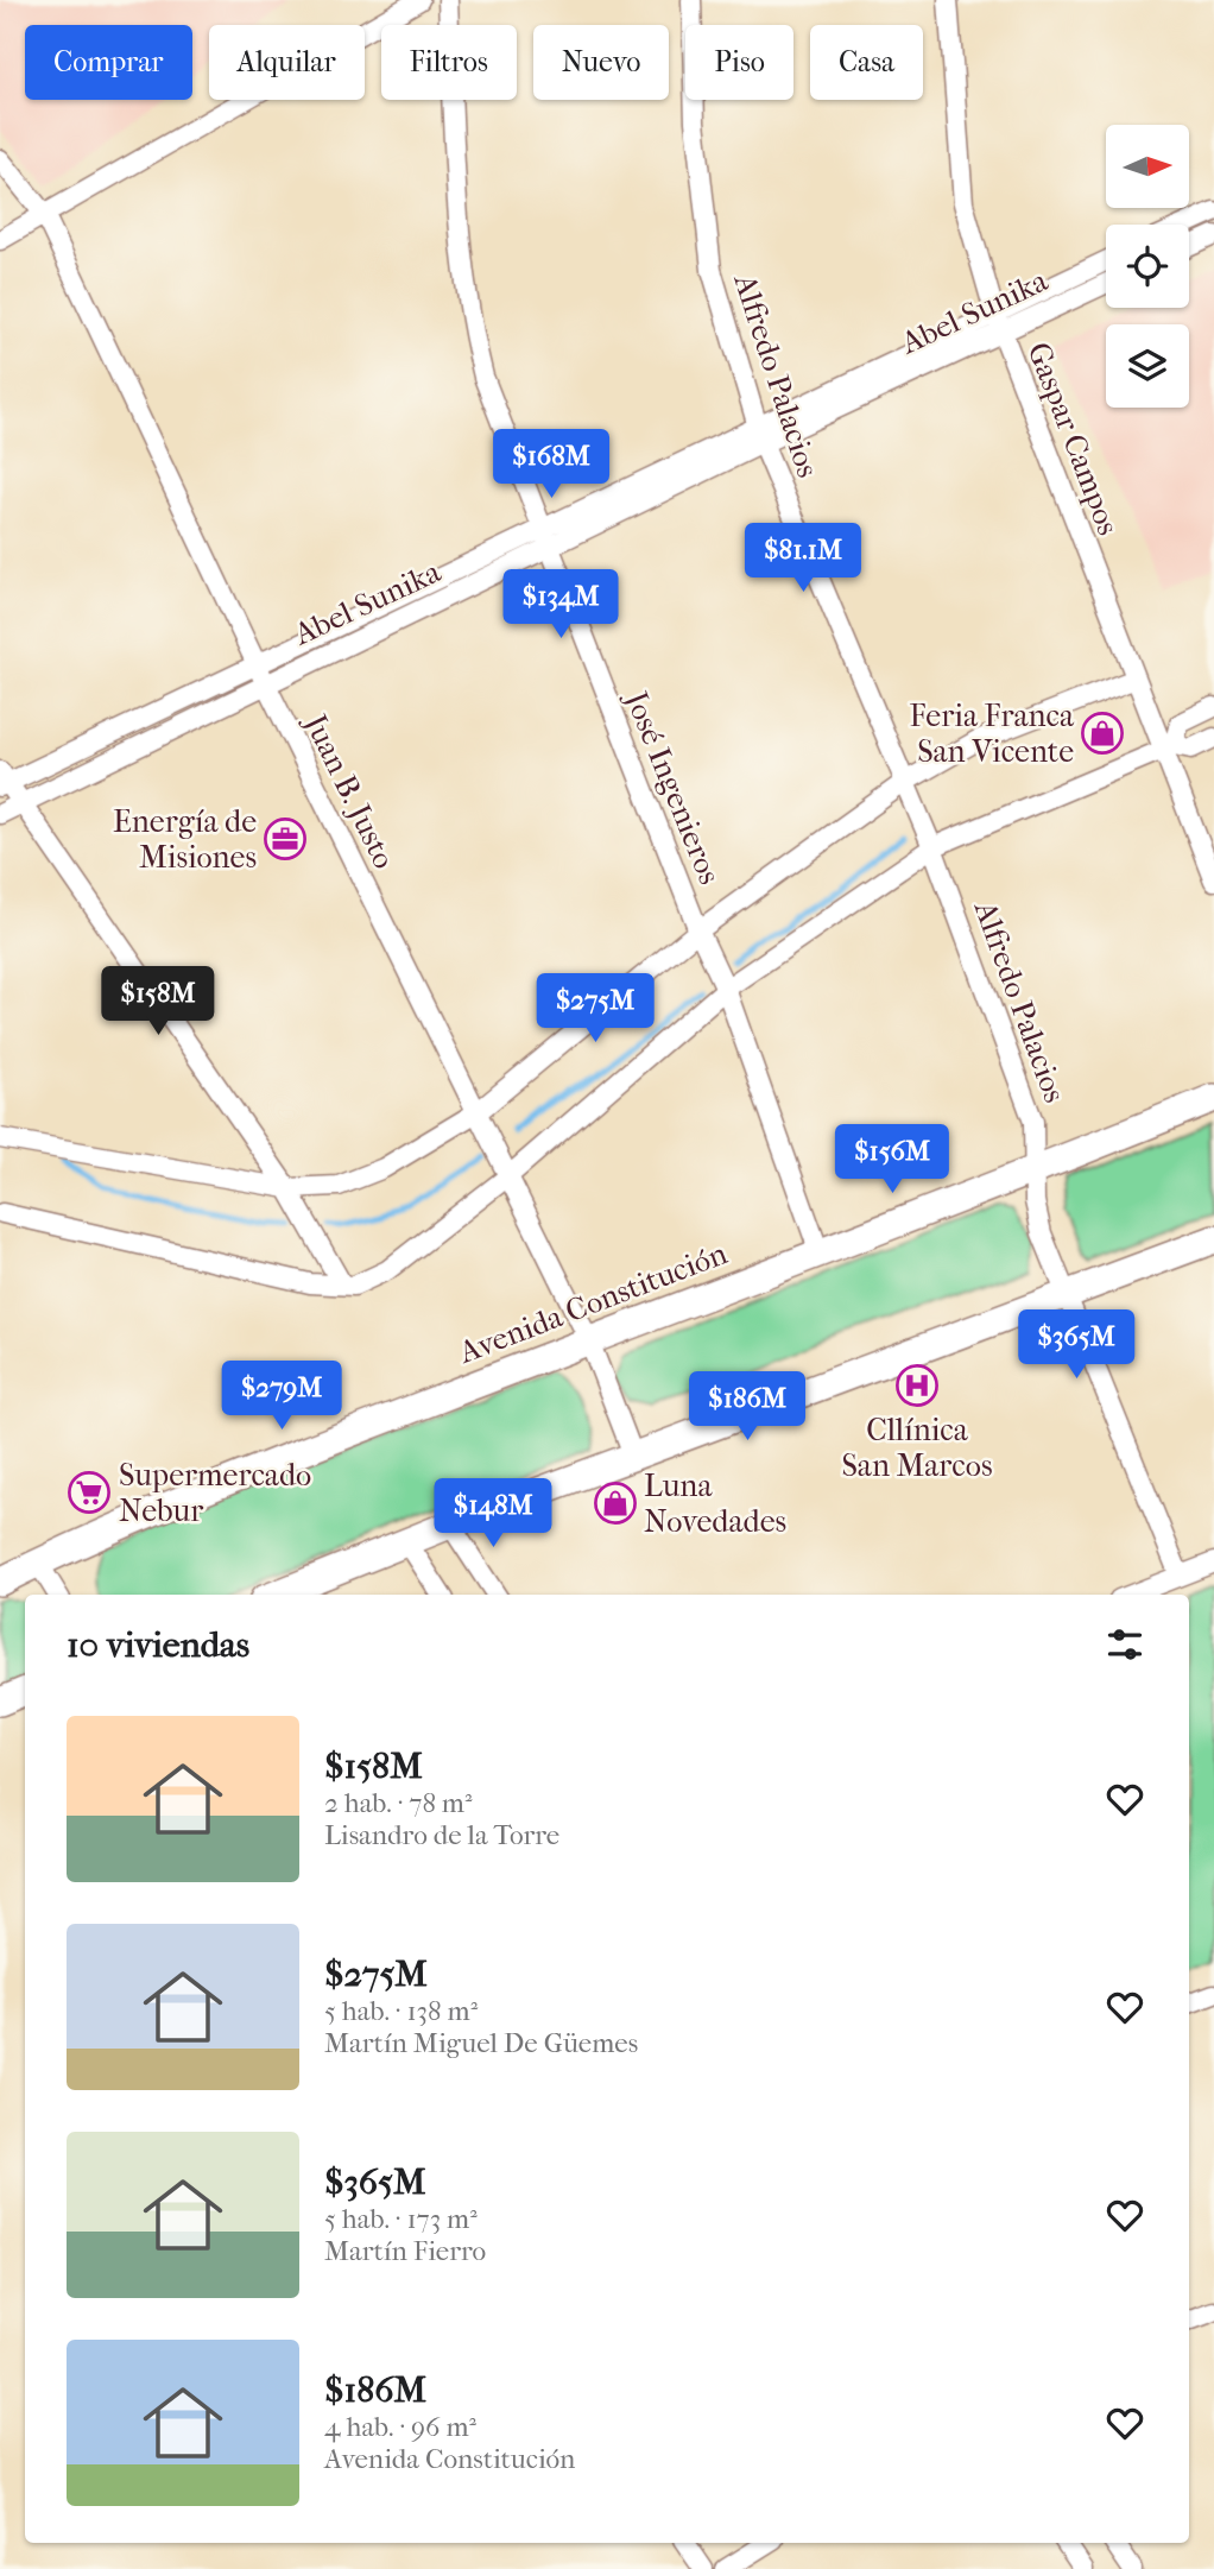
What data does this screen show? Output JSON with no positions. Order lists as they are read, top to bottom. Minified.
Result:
{"streets":{"main road":["Avenida Constitución"],"street":["Abel Sunika","Alfredo Palacios","Gaspar Campos","José Ingenieros","Juan B. Justo"]},"crossings":[["Abel Sunika","Alfredo Palacios"],["Abel Sunika","Gaspar Campos"],["Abel Sunika","José Ingenieros"],["Abel Sunika","Juan B. Justo"],["Alfredo Palacios","Avenida Constitución"],["José Ingenieros","Avenida Constitución"],["Juan B. Justo","Avenida Constitución"]],"places":{"shop":["Feria Franca San Vicente","Luna Novedades"],"office":["Energía de Misiones"],"hospital":["Cllínica San Marcos"],"supermarket":["Supermercado Nebur"]},"north":"right","page":{"chip":["Comprar","Alquilar","Filtros","Nuevo","Piso","Casa"],"price":["$168M","$81.1M","$134M","$158M","$275M","$156M","$365M","$279M","$186M","$148M"],"heading":"10 viviendas","list":[{"name":"$158M","note":"2 hab. · 78 m² · Lisandro de la Torre"},{"name":"$275M","note":"5 hab. · 138 m² · Martín Miguel De Güemes"},{"name":"$365M","note":"5 hab. · 173 m² · Martín Fierro"},{"name":"$186M","note":"4 hab. · 96 m² · Avenida Constitución"}]}}
